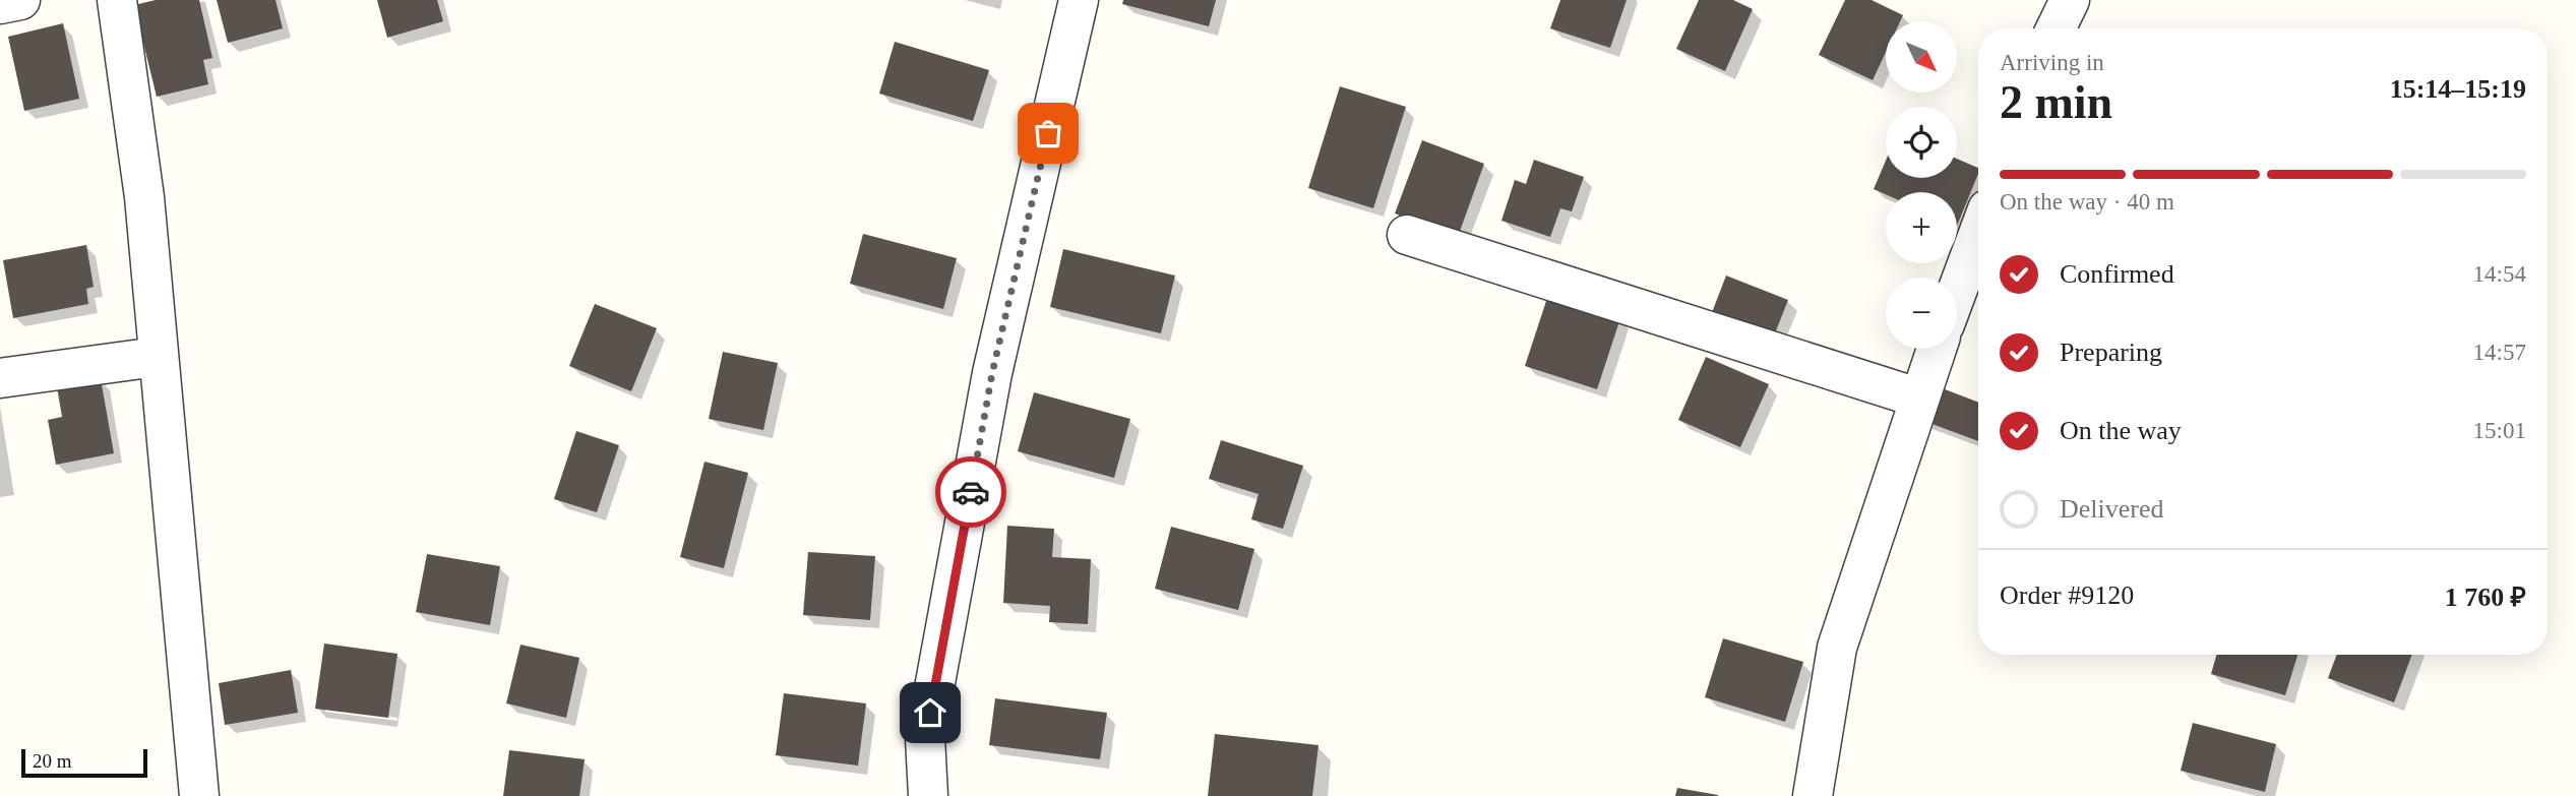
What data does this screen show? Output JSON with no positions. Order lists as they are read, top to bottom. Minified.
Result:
{"scale_bar":"20 m","north":"bottom right","page":{"map_buttons":["+","−"],"heading":["2 min","Arriving in","15:14–15:19"],"panel":["Order #9120","1 760 ₽"],"bar":"On the way · 40 m","list":[["Confirmed","14:54"],["Preparing","14:57"],["On the way","15:01"],"Delivered"],"scale":"20 m"}}
